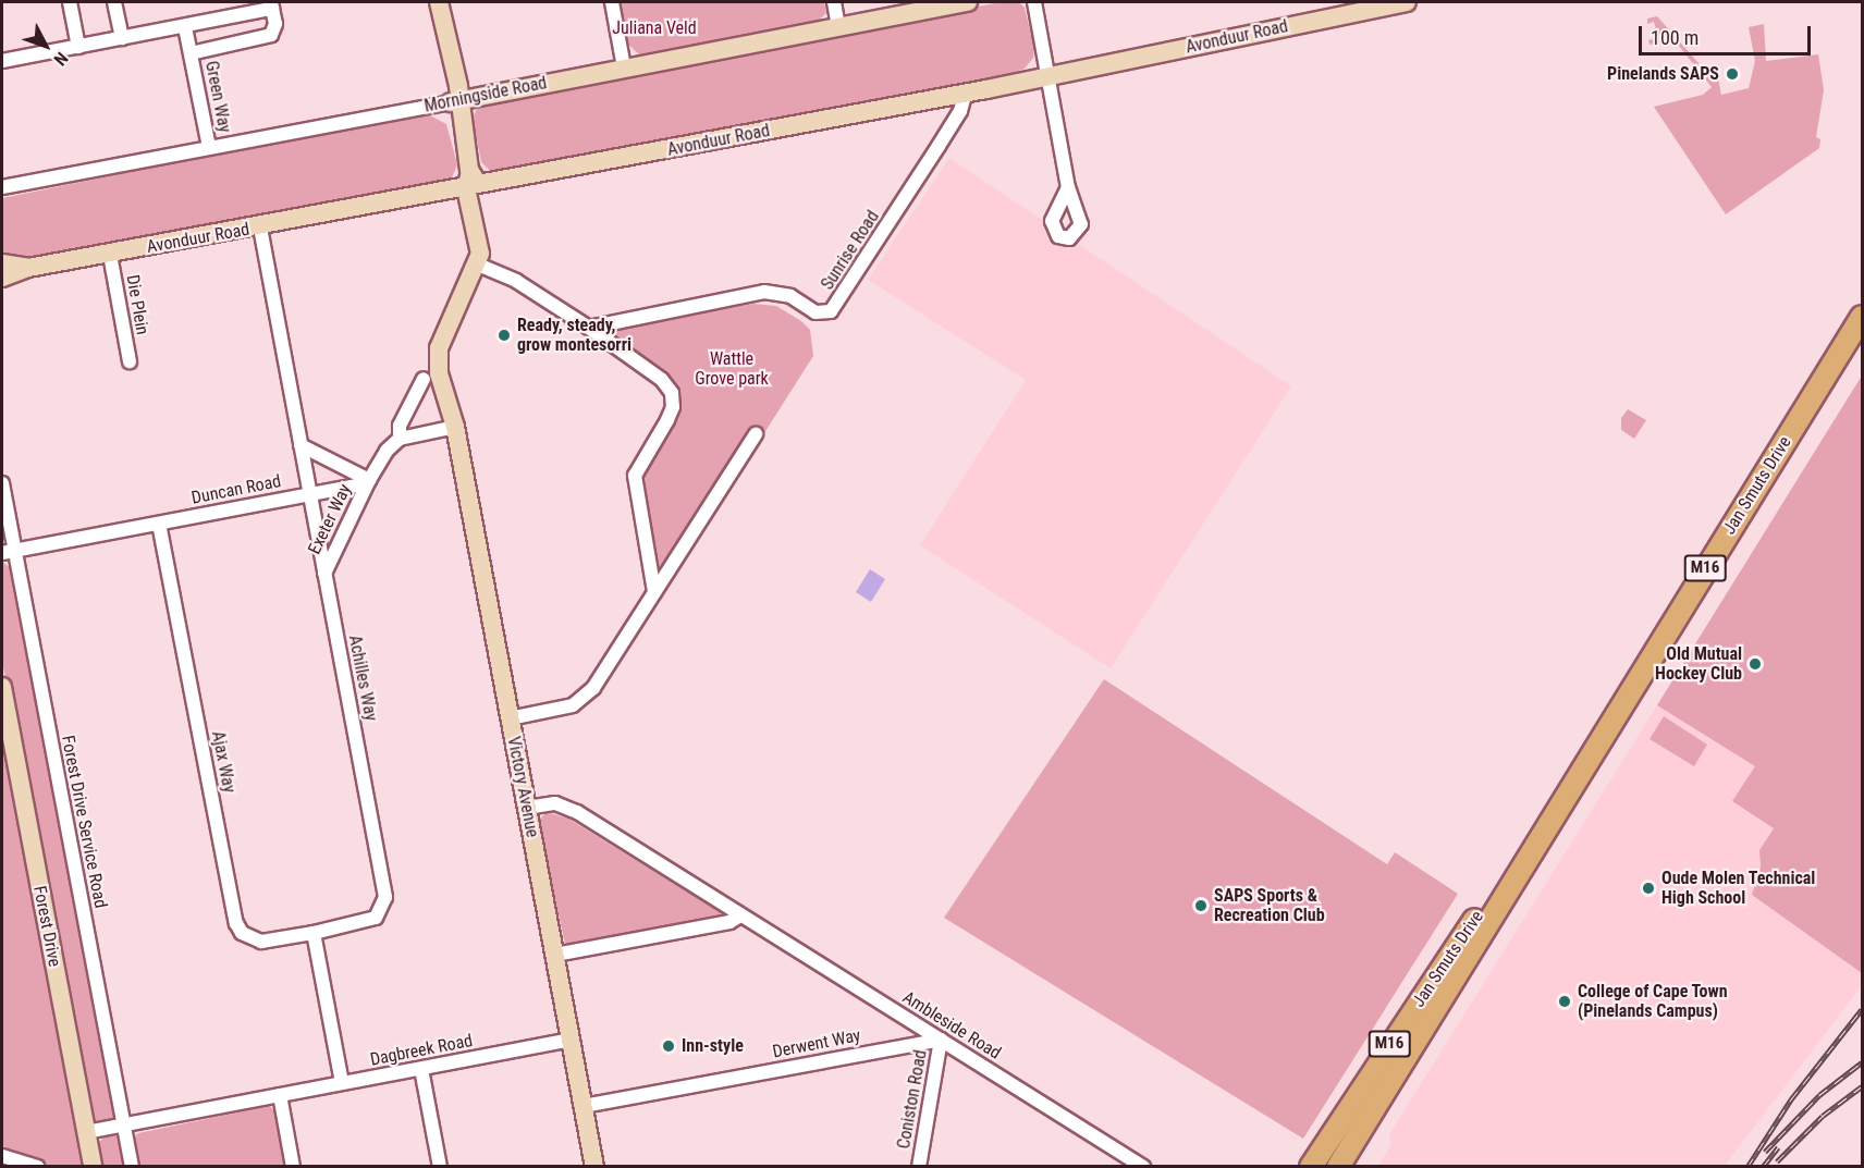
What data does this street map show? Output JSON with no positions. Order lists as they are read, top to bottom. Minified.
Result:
{"streets":{"main road":["Jan Smuts Drive","M16"],"street":["Avonduur Road","Morningside Road","Green Way","Sunrise Road","Die Plein","Duncan Road","Exeter Way","Achilles Way","Ajax Way","Victory Avenue","Forest Drive Service Road","Forest Drive","Ambleside Road","Derwent Way","Dagbreek Road","Coniston Road"]},"crossings":[["Avonduur Road","Sunrise Road"],["Avonduur Road","Die Plein"],["Avonduur Road","Achilles Way"],["Avonduur Road","Victory Avenue"],["Morningside Road","Green Way"],["Morningside Road","Victory Avenue"],["Duncan Road","Exeter Way"],["Duncan Road","Achilles Way"],["Duncan Road","Ajax Way"],["Duncan Road","Forest Drive Service Road"],["Exeter Way","Achilles Way"],["Achilles Way","Ajax Way"],["Victory Avenue","Ambleside Road"],["Victory Avenue","Derwent Way"],["Victory Avenue","Dagbreek Road"],["Forest Drive Service Road","Dagbreek Road"],["Forest Drive","Dagbreek Road"],["Ambleside Road","Derwent Way"],["Ambleside Road","Coniston Road"],["Derwent Way","Coniston Road"]],"parks":["Juliana Veld","Wattle Grove park"],"places":["Pinelands SAPS","Ready, steady, grow montesorri","Old Mutual Hockey Club","Oude Molen Technical High School","SAPS Sports & Recreation Club","College of Cape Town (Pinelands Campus)","Inn-style"],"scale_bar":"100 m","north":"bottom right"}
